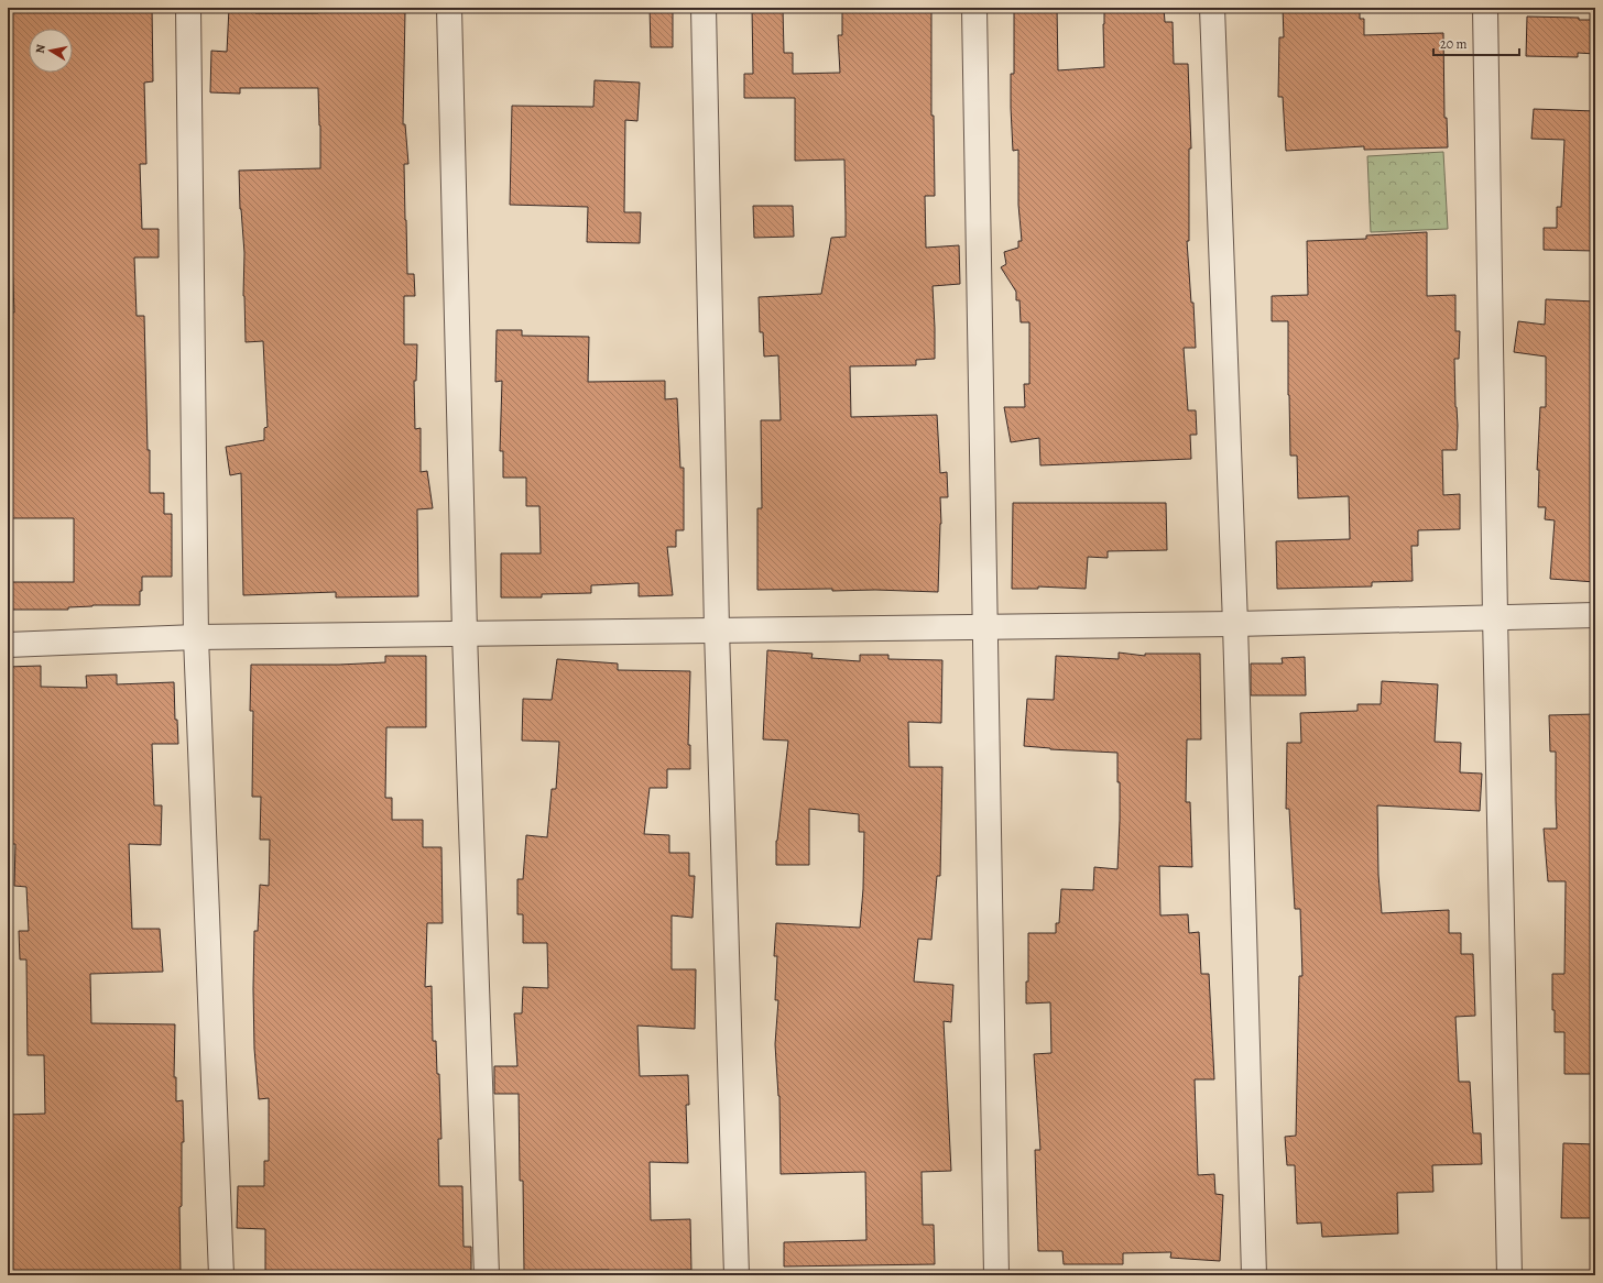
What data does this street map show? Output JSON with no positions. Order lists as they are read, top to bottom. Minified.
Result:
{"scale_bar":"20 m","north":"left"}
